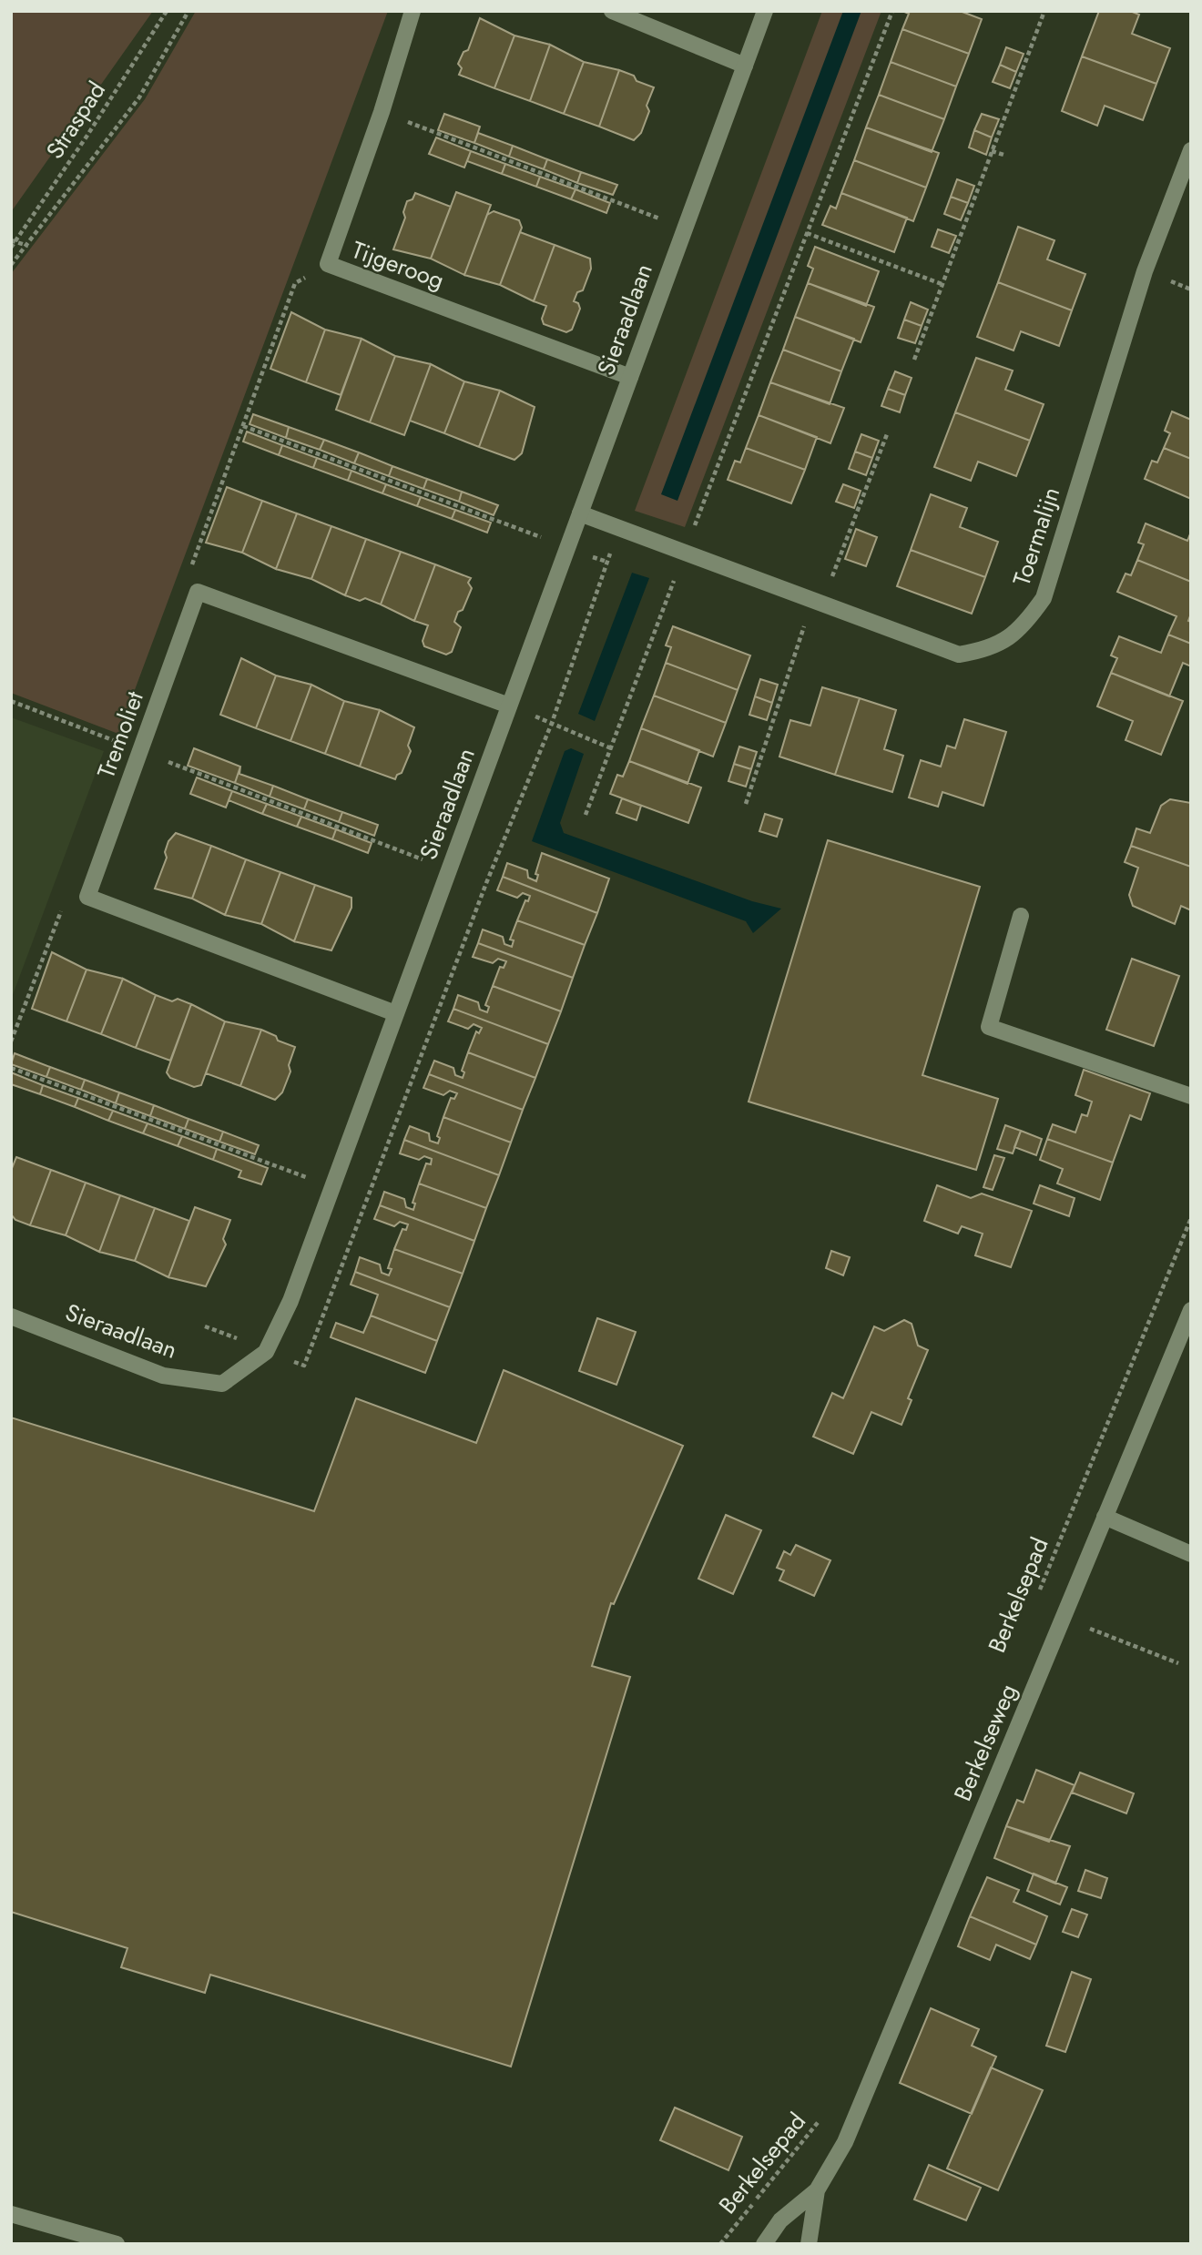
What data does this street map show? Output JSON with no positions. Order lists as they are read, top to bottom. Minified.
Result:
{"streets":{"street":["Tijgeroog","Sieraadlaan","Toermalijn","Tremoliet","Berkelseweg"],"path":["Straspad","Berkelsepad"]},"crossings":[["Tijgeroog","Sieraadlaan"],["Sieraadlaan","Toermalijn"],["Berkelsepad","Berkelseweg"]]}
